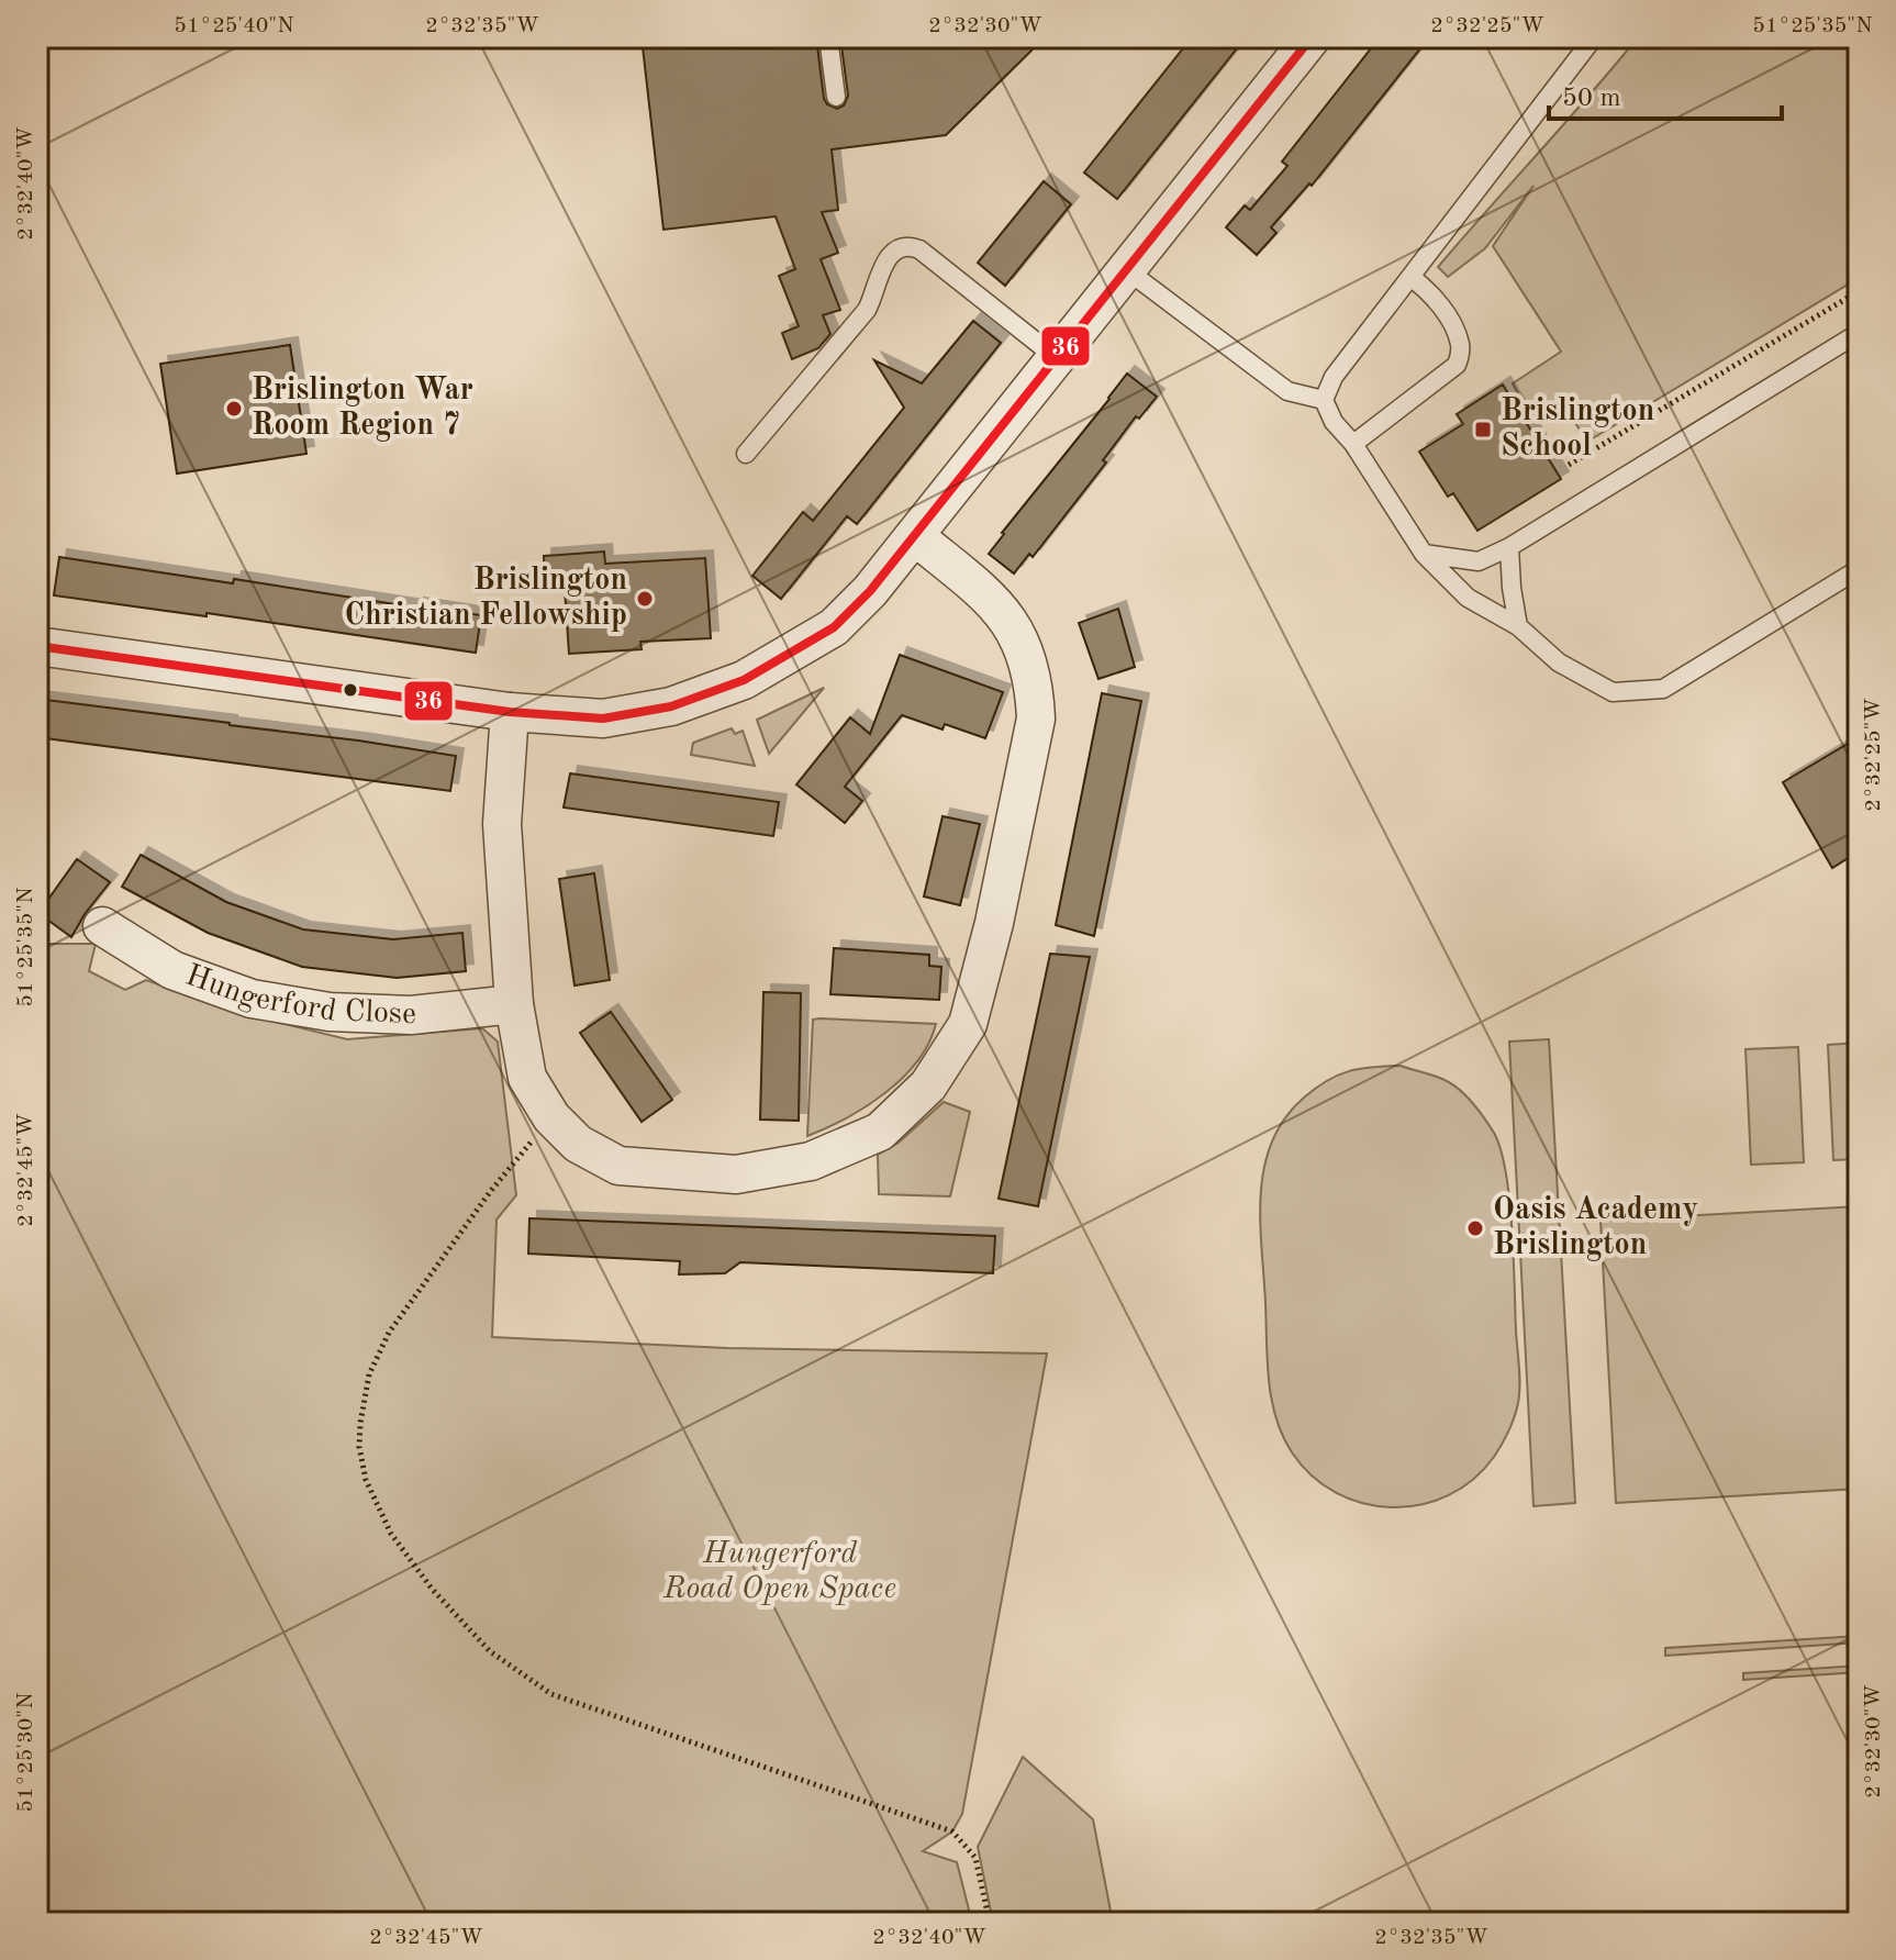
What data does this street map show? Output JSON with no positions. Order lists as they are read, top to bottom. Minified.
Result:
{"streets":{"street":["Hungerford Close"]},"parks":["Hungerford Road Open Space"],"places":{"other":["Brislington War Room Region 7","Brislington Christian Fellowship","Oasis Academy Brislington"],"transit":["Brislington School"]},"lines":["transit line 36"],"scale_bar":"50 m","coordinates":["51°25'40\"N","2°32'35\"W","2°32'30\"W","2°32'25\"W","51°25'35\"N","2°32'40\"W","2°32'45\"W","51°25'30\"N"]}
